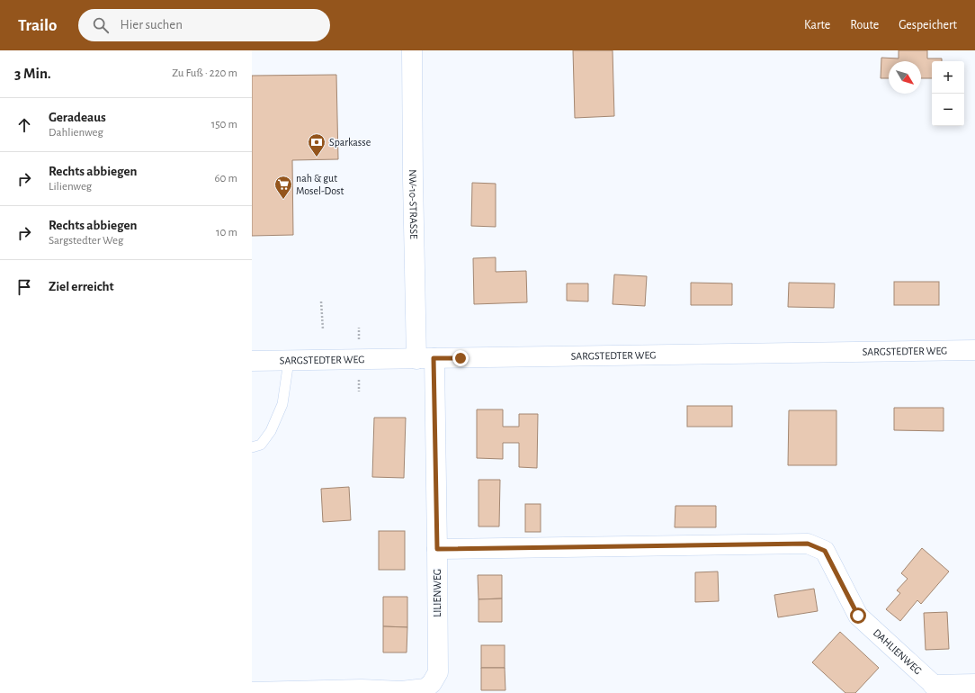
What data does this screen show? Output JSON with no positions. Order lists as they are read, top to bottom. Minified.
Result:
{"streets":{"street":["NW-10-STRASSE","SARGSTEDTER WEG","LILIENWEG","DAHLIENWEG"]},"crossings":[["NW-10-STRASSE","SARGSTEDTER WEG"],["NW-10-STRASSE","LILIENWEG"],["SARGSTEDTER WEG","LILIENWEG"],["LILIENWEG","DAHLIENWEG"]],"places":{"bank":["Sparkasse"],"supermarket":["nah & gut Mosel-Dost"]},"north":"bottom right","page":{"header":"Trailo","search":"Hier suchen","nav":["Karte","Route","Gespeichert"],"heading":["3 Min.","Zu Fuß · 220 m"],"map_buttons":["+","−"],"list":[["Geradeaus","Dahlienweg","150 m"],["Rechts abbiegen","Lilienweg","60 m"],["Rechts abbiegen","Sargstedter Weg","10 m"],"Ziel erreicht"]}}
